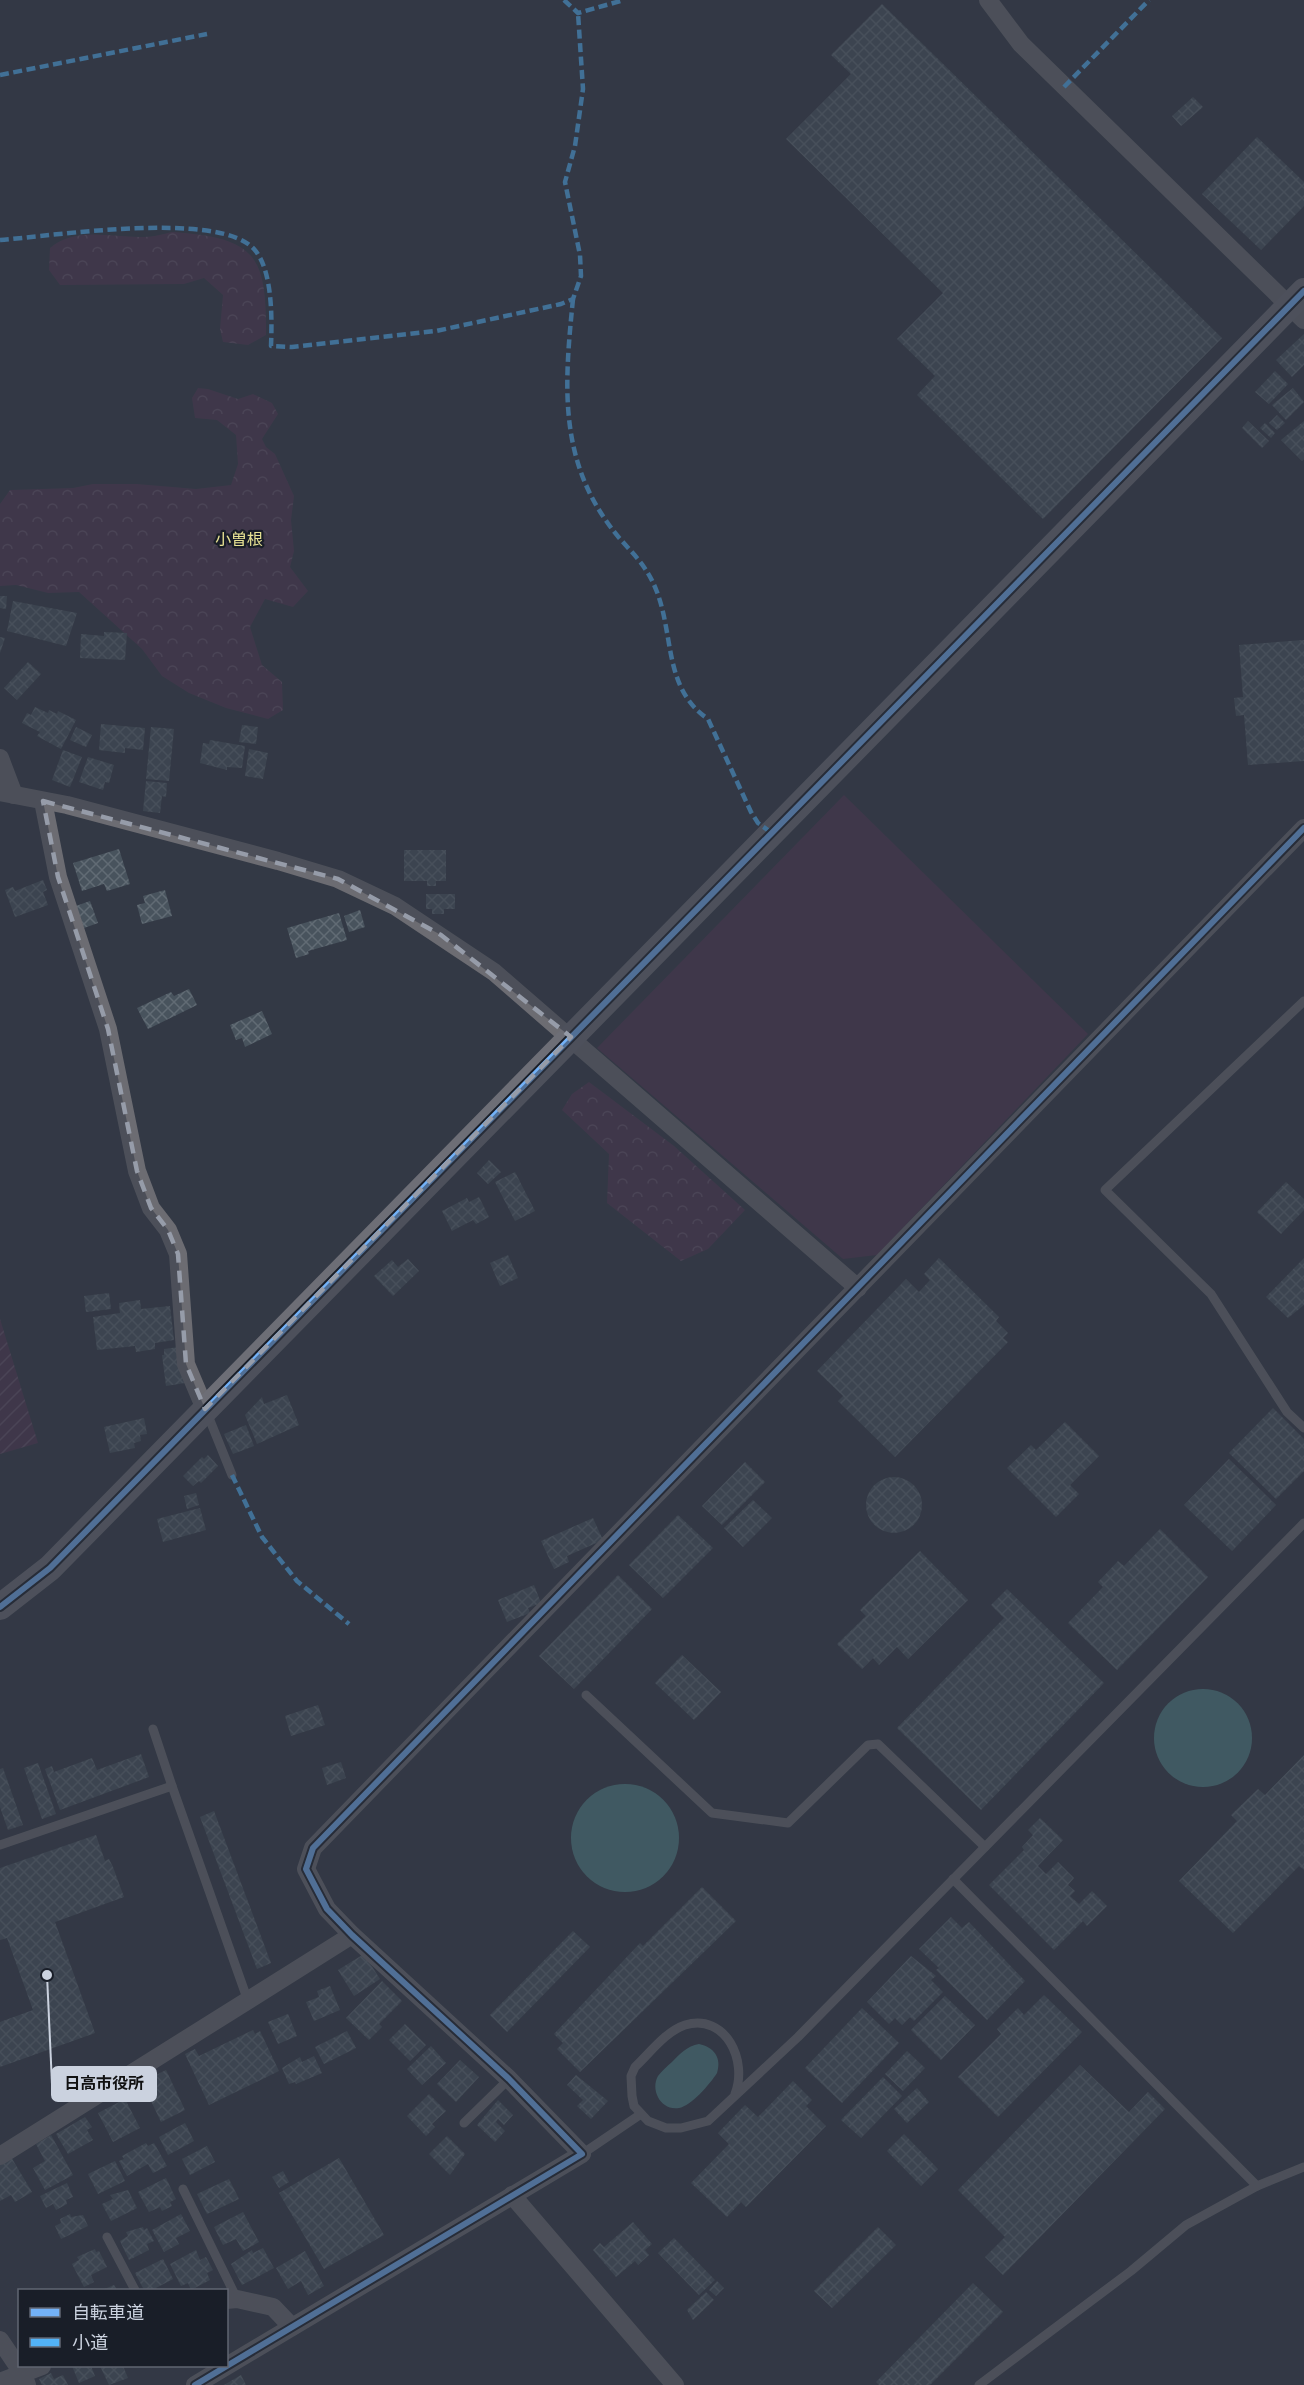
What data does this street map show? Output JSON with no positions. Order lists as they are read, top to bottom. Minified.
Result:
{"districts":["小曽根"],"places":["日高市役所"],"legend":["自転車道","小道"]}
